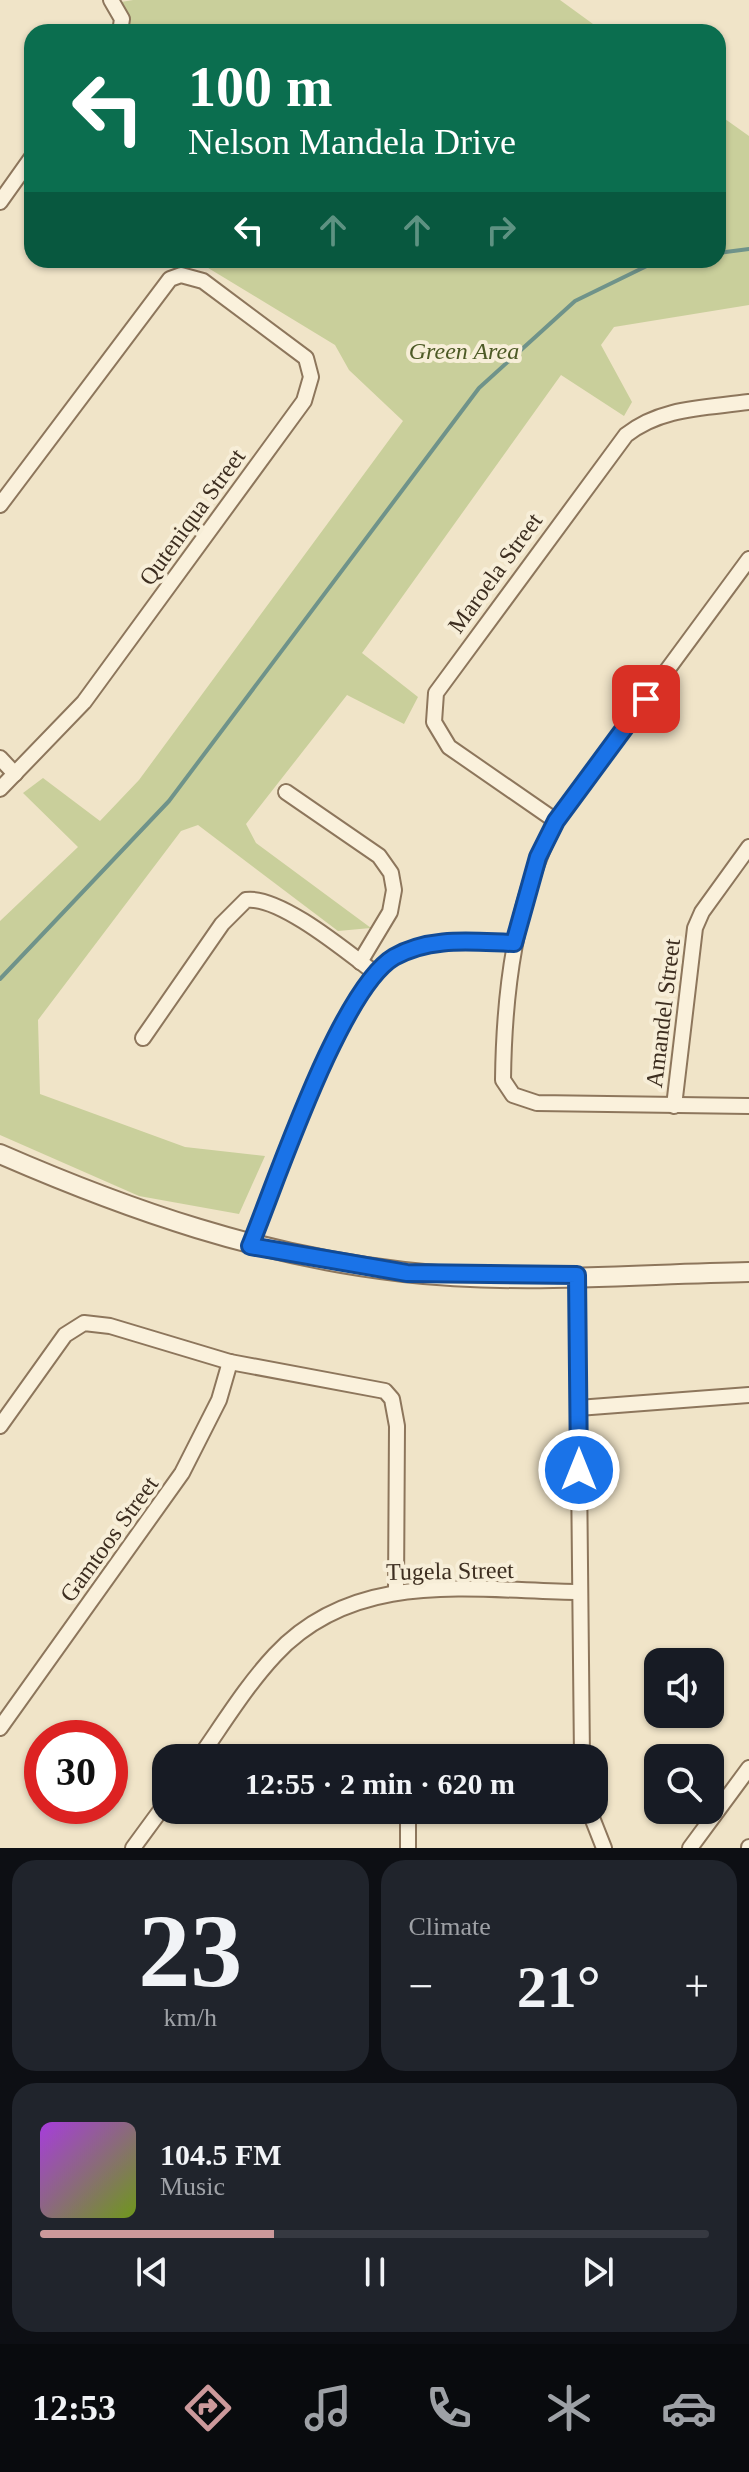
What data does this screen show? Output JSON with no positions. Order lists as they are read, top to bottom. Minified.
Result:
{"streets":{"street":["Quteniqua Street","Maroela Street","Amandel Street","Gamtoos Street","Tugela Street"]},"parks":["Green Area"],"page":{"turn":["100 m","Nelson Mandela Drive"],"limit":"30","trip":"12:55 · 2 min · 620 m","tile":[["23","km/h"],"Climate"],"heat":["−","21°","+"],"song":["104.5 FM","Music"],"tabs":"12:53"}}
